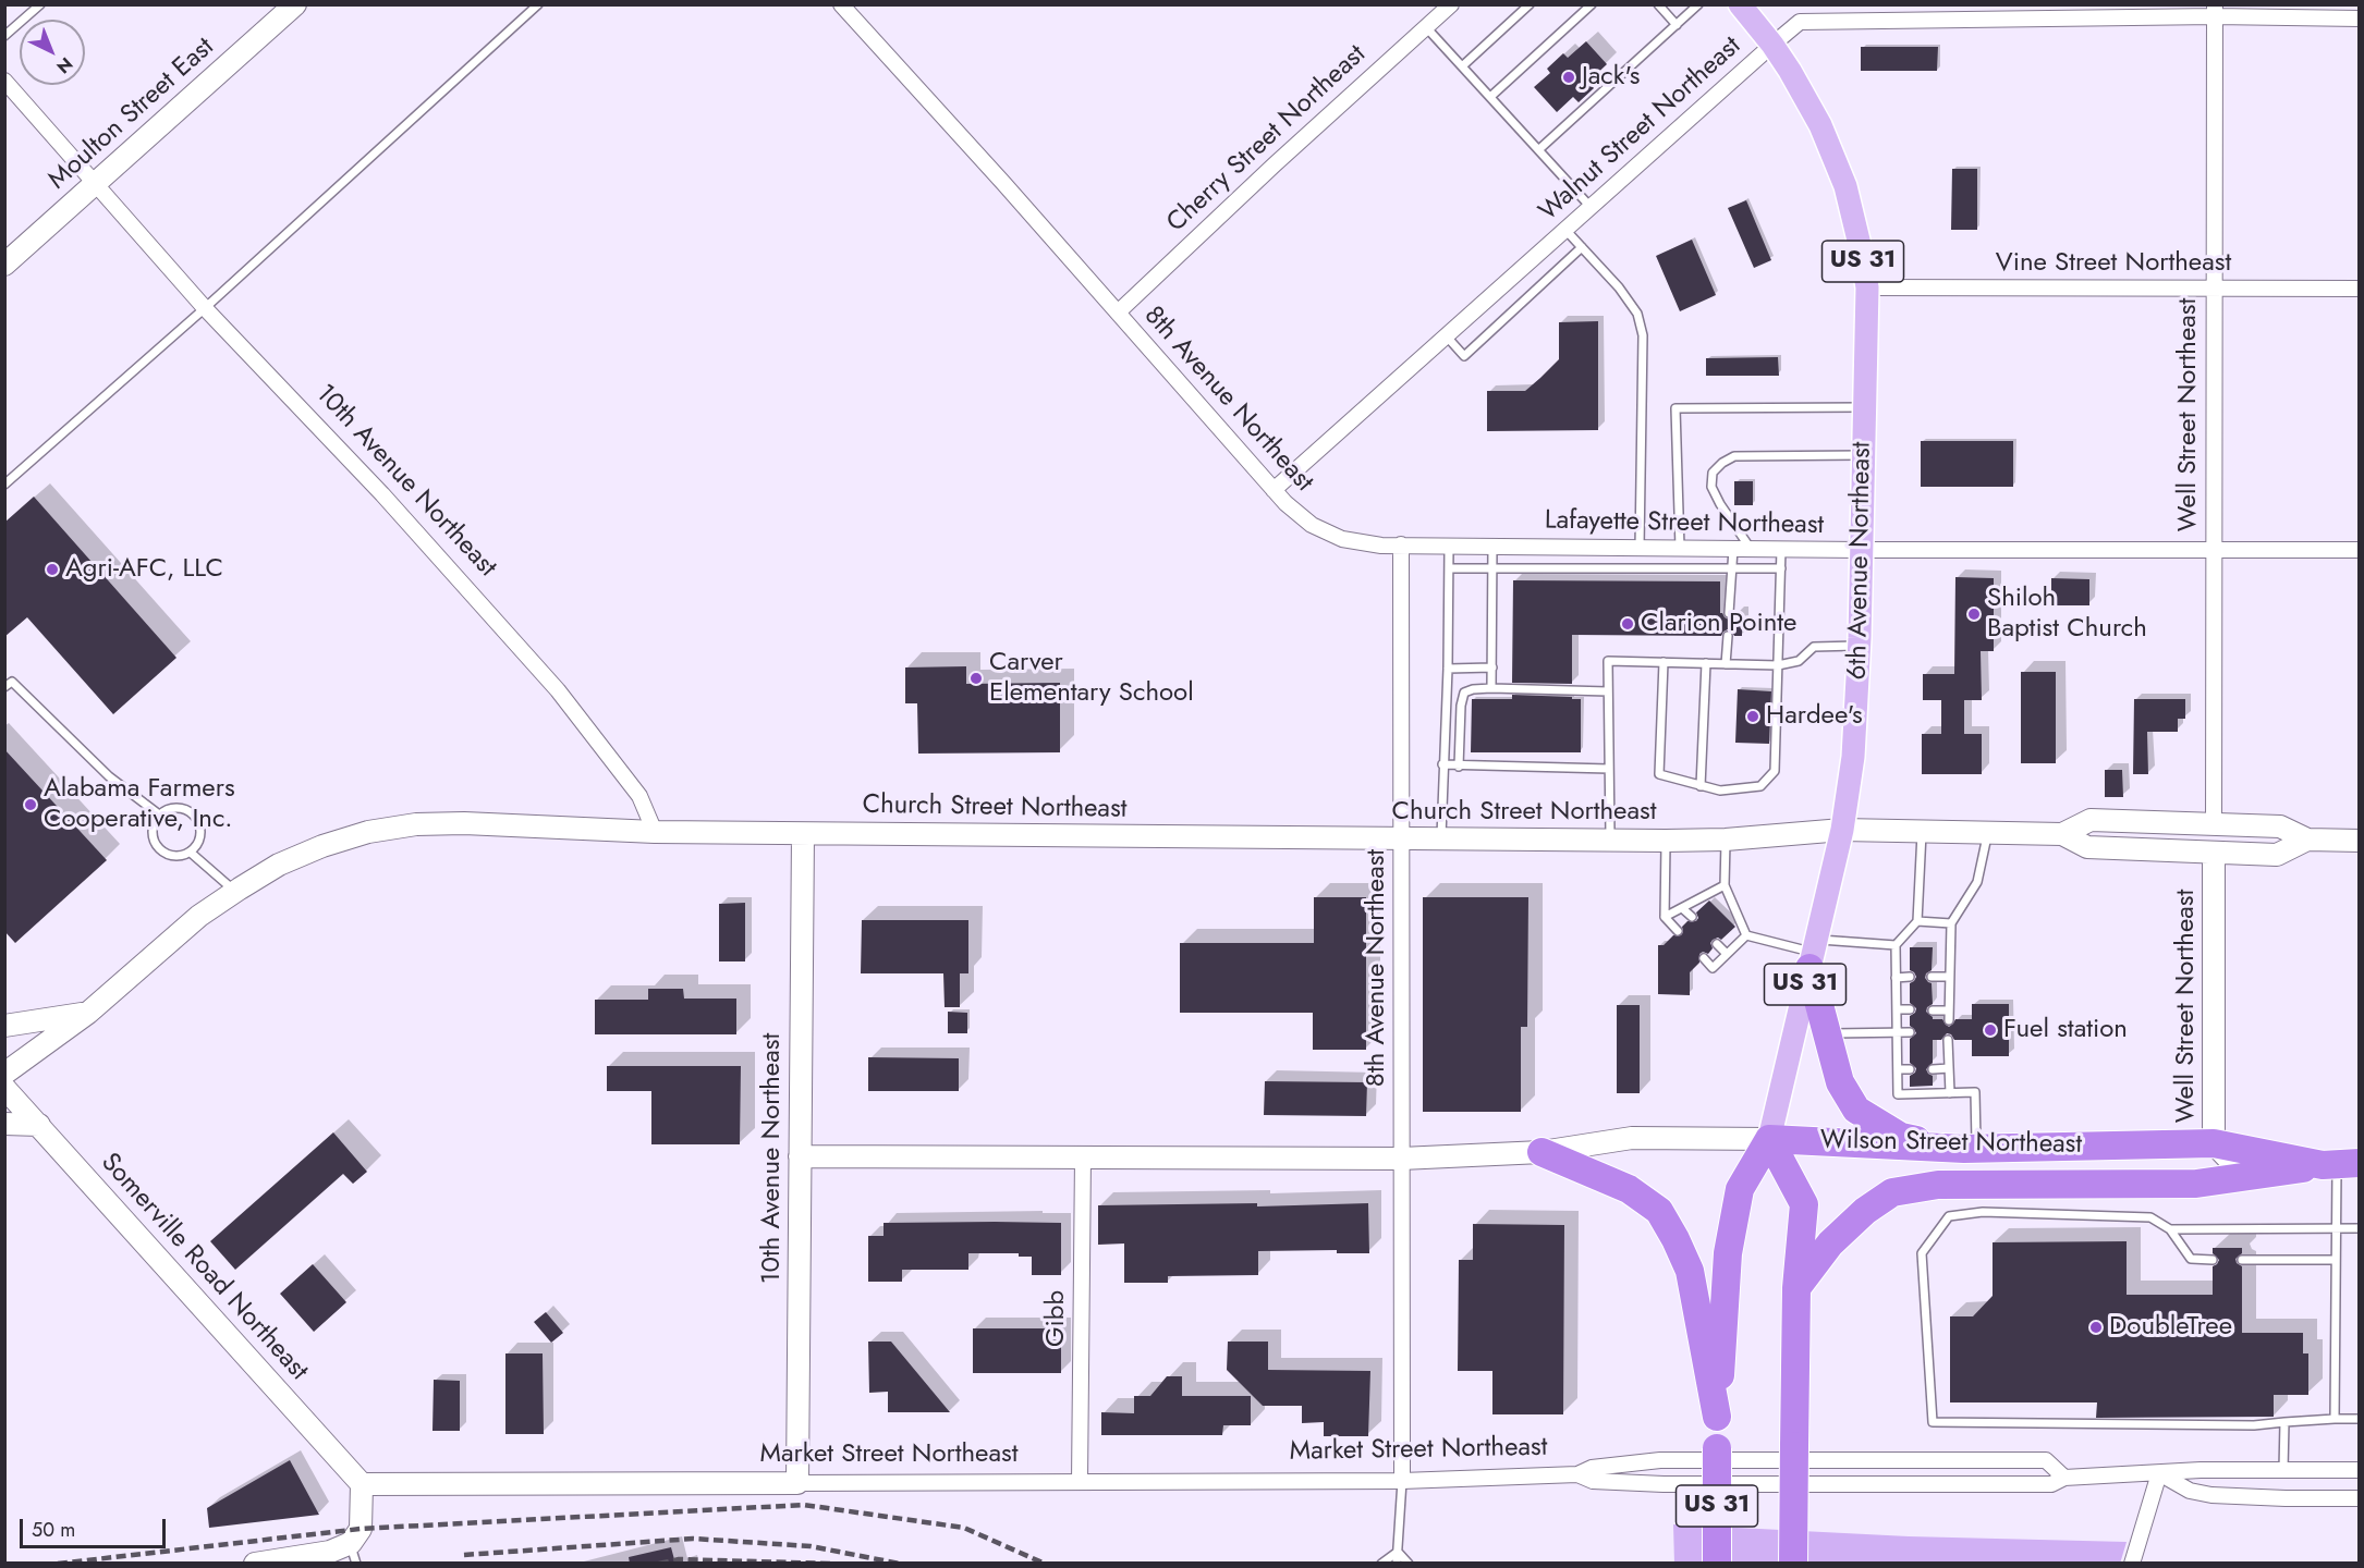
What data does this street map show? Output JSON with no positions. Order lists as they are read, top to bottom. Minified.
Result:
{"streets":{"highway":["US 31","6th Avenue Northeast","Wilson Street Northeast"],"street":["Moulton Street East","Walnut Street Northeast","Cherry Street Northeast","Vine Street Northeast","8th Avenue Northeast","Well Street Northeast","10th Avenue Northeast","Lafayette Street Northeast","Church Street Northeast","Somerville Road Northeast","Gibb","Market Street Northeast"]},"crossings":[["Moulton Street East","10th Avenue Northeast"],["Walnut Street Northeast","8th Avenue Northeast"],["Walnut Street Northeast","Well Street Northeast"],["Walnut Street Northeast","6th Avenue Northeast"],["Cherry Street Northeast","8th Avenue Northeast"],["US 31","6th Avenue Northeast"],["US 31","Wilson Street Northeast"],["Vine Street Northeast","Well Street Northeast"],["Vine Street Northeast","6th Avenue Northeast"],["8th Avenue Northeast","Lafayette Street Northeast"],["8th Avenue Northeast","Church Street Northeast"],["8th Avenue Northeast","Wilson Street Northeast"],["8th Avenue Northeast","Market Street Northeast"],["Well Street Northeast","Lafayette Street Northeast"],["Well Street Northeast","Church Street Northeast"],["Well Street Northeast","Wilson Street Northeast"],["10th Avenue Northeast","Church Street Northeast"],["10th Avenue Northeast","Wilson Street Northeast"],["10th Avenue Northeast","Market Street Northeast"],["Lafayette Street Northeast","6th Avenue Northeast"],["6th Avenue Northeast","Church Street Northeast"],["6th Avenue Northeast","Wilson Street Northeast"],["Wilson Street Northeast","Gibb"],["Somerville Road Northeast","Market Street Northeast"],["Gibb","Market Street Northeast"]],"places":["Jack's","Agri-AFC, LLC","Shiloh Baptist Church","Clarion Pointe","Carver Elementary School","Hardee's","Alabama Farmers Cooperative, Inc.","Fuel station","DoubleTree"],"scale_bar":"50 m","north":"bottom right"}
